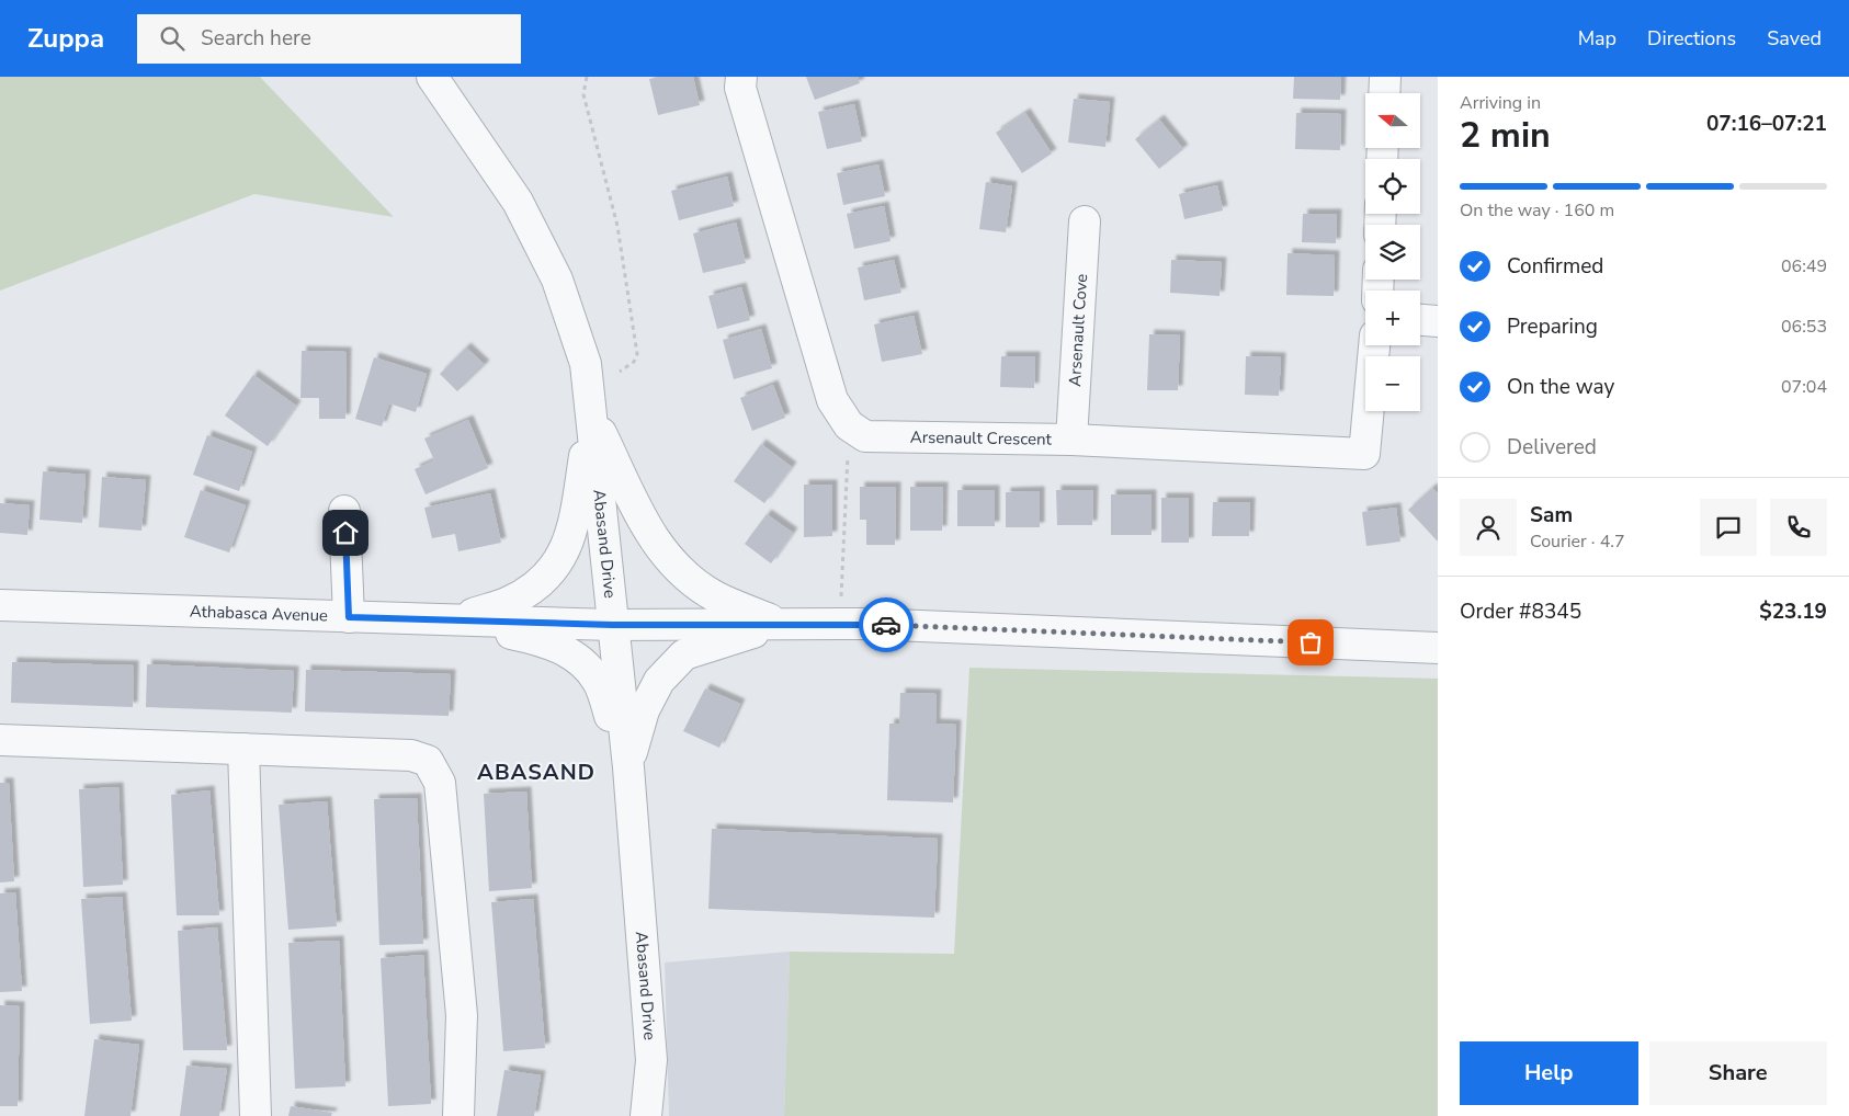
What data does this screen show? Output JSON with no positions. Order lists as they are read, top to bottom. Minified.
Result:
{"streets":{"street":["Arsenault Cove","Arsenault Crescent","Abasand Drive","Athabasca Avenue"]},"crossings":[["Arsenault Cove","Arsenault Crescent"],["Abasand Drive","Athabasca Avenue"]],"districts":["ABASAND"],"north":"left","page":{"header":"Zuppa","search":"Search here","nav":["Map","Directions","Saved"],"heading":["2 min","Arriving in","07:16–07:21"],"panel":["Sam","Courier · 4.7","Order #8345","$23.19"],"map_buttons":["+","−"],"bar":"On the way · 160 m","list":[["Confirmed","06:49"],["Preparing","06:53"],["On the way","07:04"],"Delivered"],"buttons":["Help","Share"]}}
